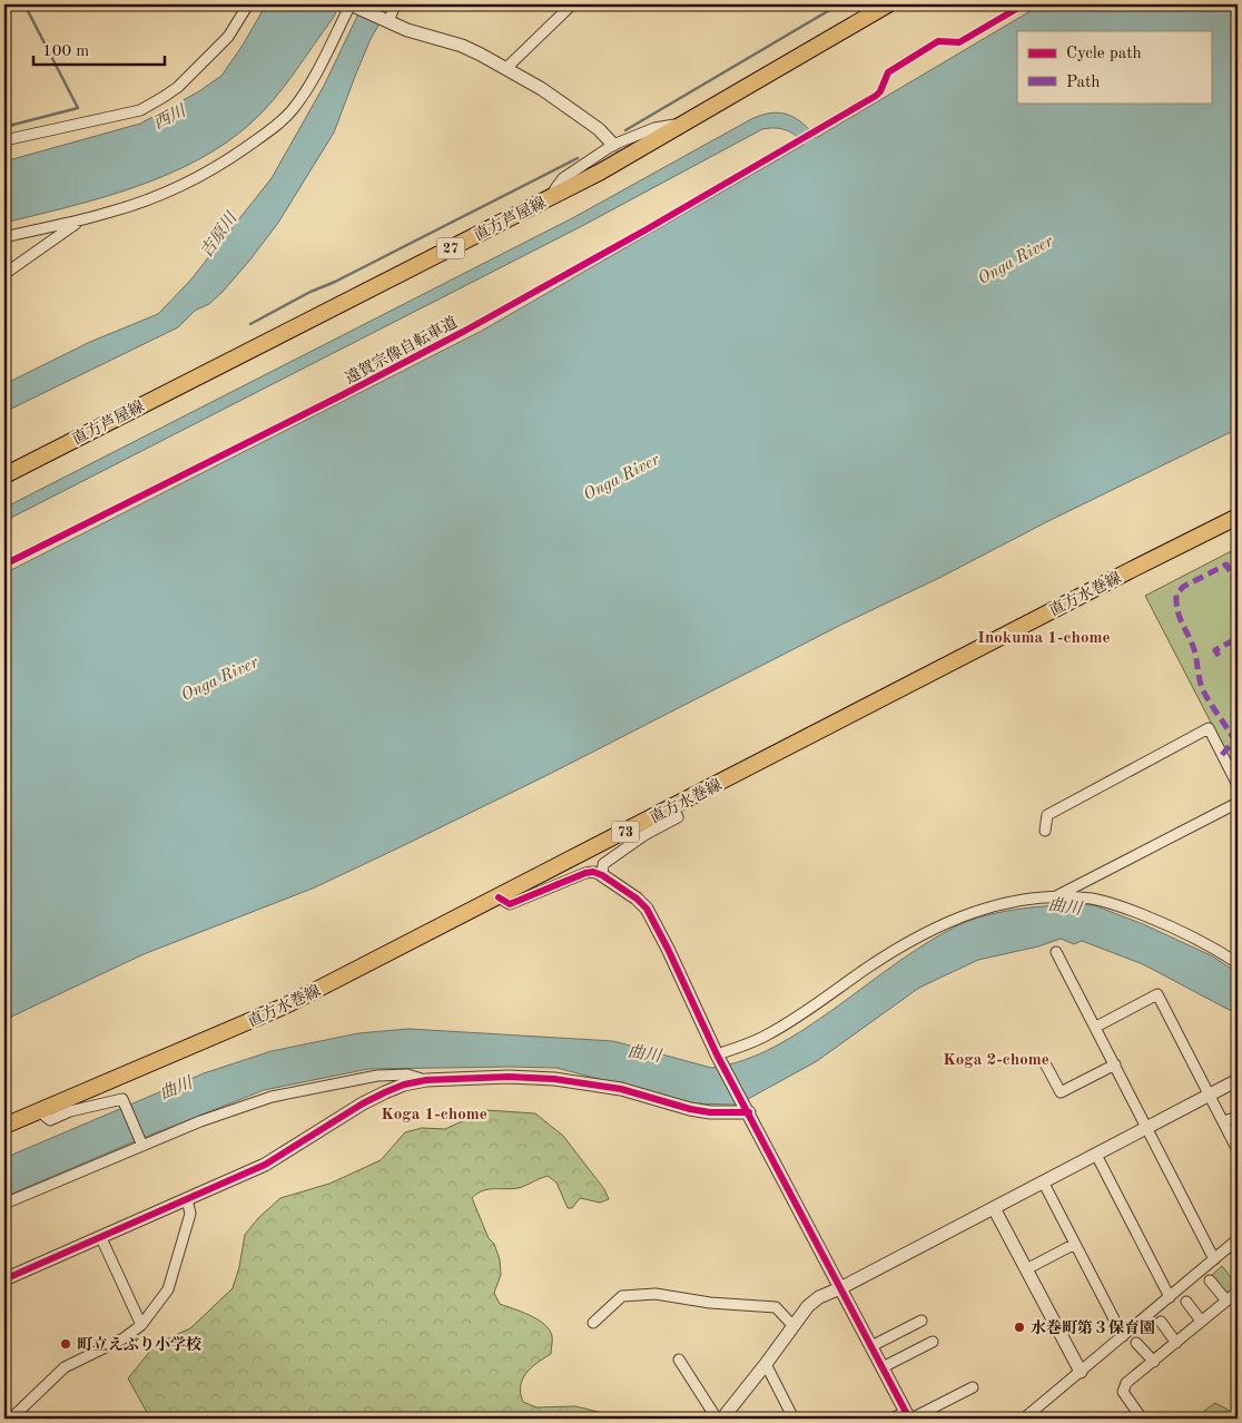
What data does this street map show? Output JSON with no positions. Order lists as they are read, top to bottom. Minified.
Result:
{"streets":{"main road":["直方芦屋線","27","直方水巻線","73"],"cycle path":["遠賀宗像自転車道"]},"districts":["Inokuma 1-chome","Koga 2-chome","Koga 1-chome"],"water":["西川","吉原川","Onga River","曲川"],"places":["水巻町第３保育園","町立えぶり小学校"],"legend":["Cycle path","Path"],"scale_bar":"100 m"}
